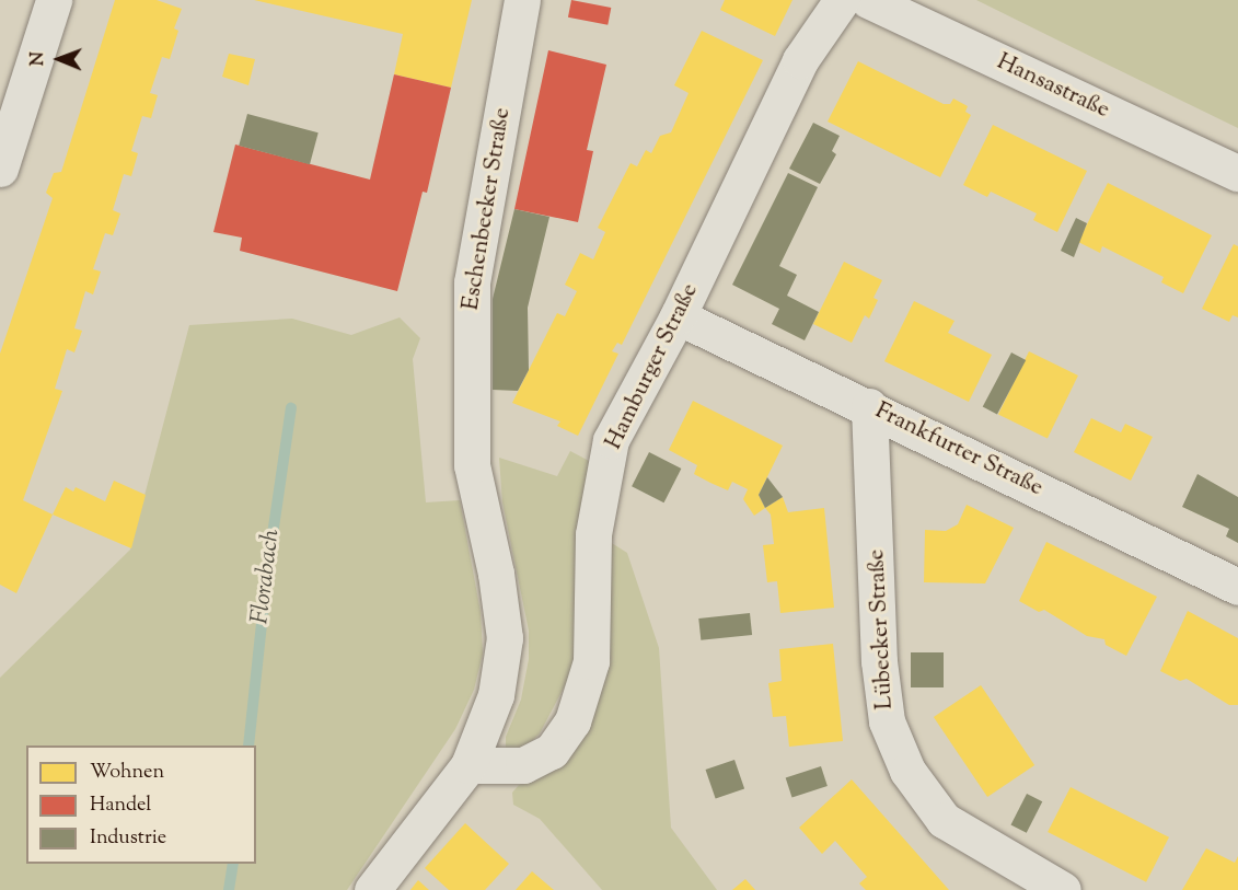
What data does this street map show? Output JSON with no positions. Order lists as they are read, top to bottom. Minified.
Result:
{"streets":{"street":["Hansastraße","Eschenbeeker Straße","Hamburger Straße","Frankfurter Straße","Lübecker Straße"]},"crossings":[["Eschenbeeker Straße","Hamburger Straße"],["Hamburger Straße","Frankfurter Straße"],["Frankfurter Straße","Lübecker Straße"]],"water":["Florabach"],"legend":["Wohnen","Handel","Industrie"],"north":"left"}
